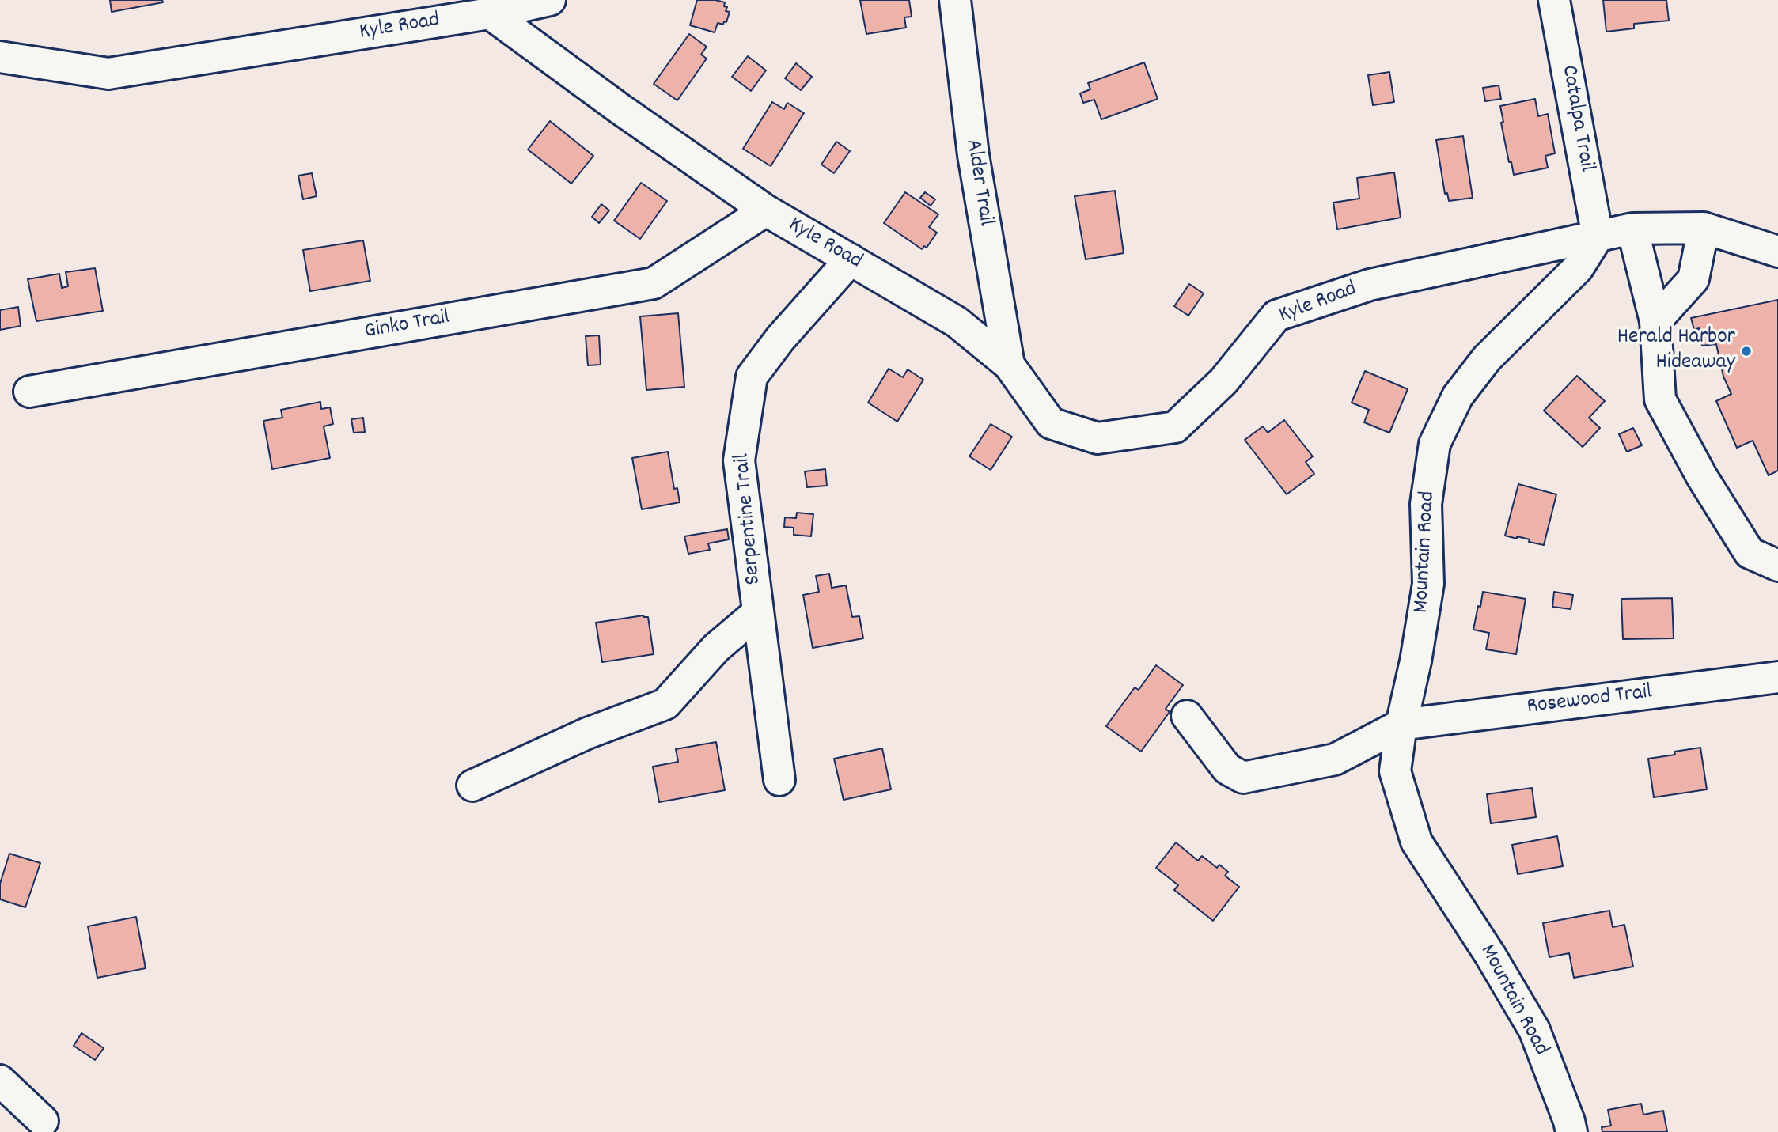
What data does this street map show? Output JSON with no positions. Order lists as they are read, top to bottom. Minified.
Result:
{"streets":{"street":["Kyle Road","Catalpa Trail","Alder Trail","Ginko Trail","Serpentine Trail","Mountain Road","Rosewood Trail"]},"crossings":[["Kyle Road","Catalpa Trail"],["Kyle Road","Alder Trail"],["Kyle Road","Ginko Trail"],["Kyle Road","Serpentine Trail"],["Kyle Road","Mountain Road"],["Catalpa Trail","Mountain Road"],["Mountain Road","Rosewood Trail"]],"places":["Herald Harbor Hideaway"]}
